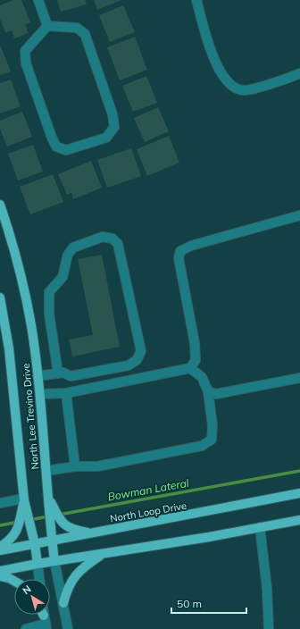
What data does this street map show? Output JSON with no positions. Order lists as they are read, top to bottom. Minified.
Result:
{"streets":{"main road":["North Lee Trevino Drive","North Loop Drive"]},"crossings":[["North Lee Trevino Drive","North Loop Drive"]],"water":["Bowman Lateral"],"scale_bar":"50 m","north":"top left"}
